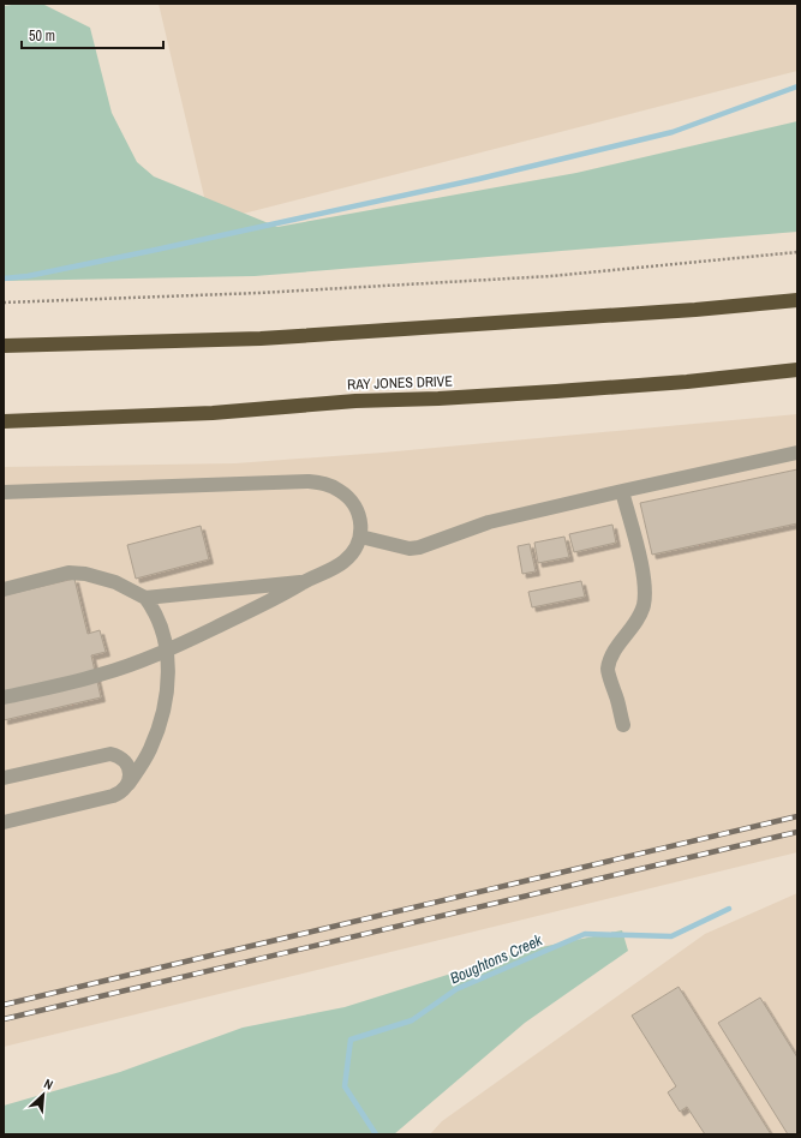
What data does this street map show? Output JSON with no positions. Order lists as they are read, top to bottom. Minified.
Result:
{"streets":{"highway":["RAY JONES DRIVE"]},"water":["Boughtons Creek"],"scale_bar":"50 m","north":"top right"}
